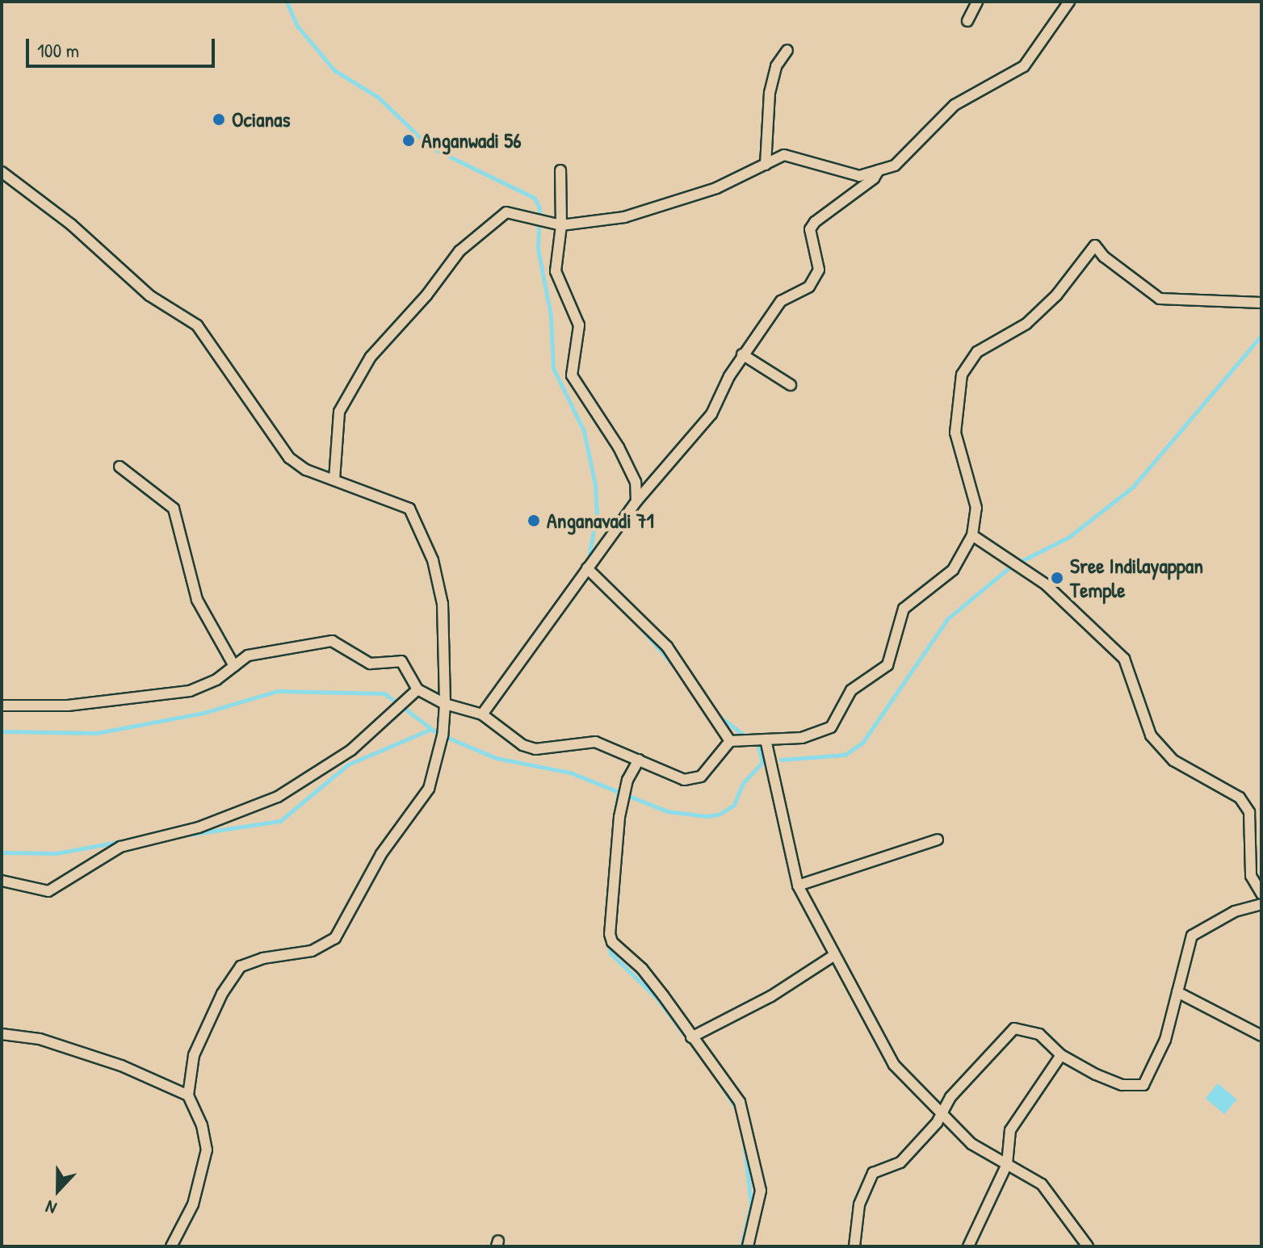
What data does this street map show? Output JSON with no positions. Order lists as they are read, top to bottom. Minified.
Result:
{"places":["Ocianas","Anganwadi 56","Anganavadi 71","Sree Indilayappan Temple"],"scale_bar":"100 m","north":"bottom"}
